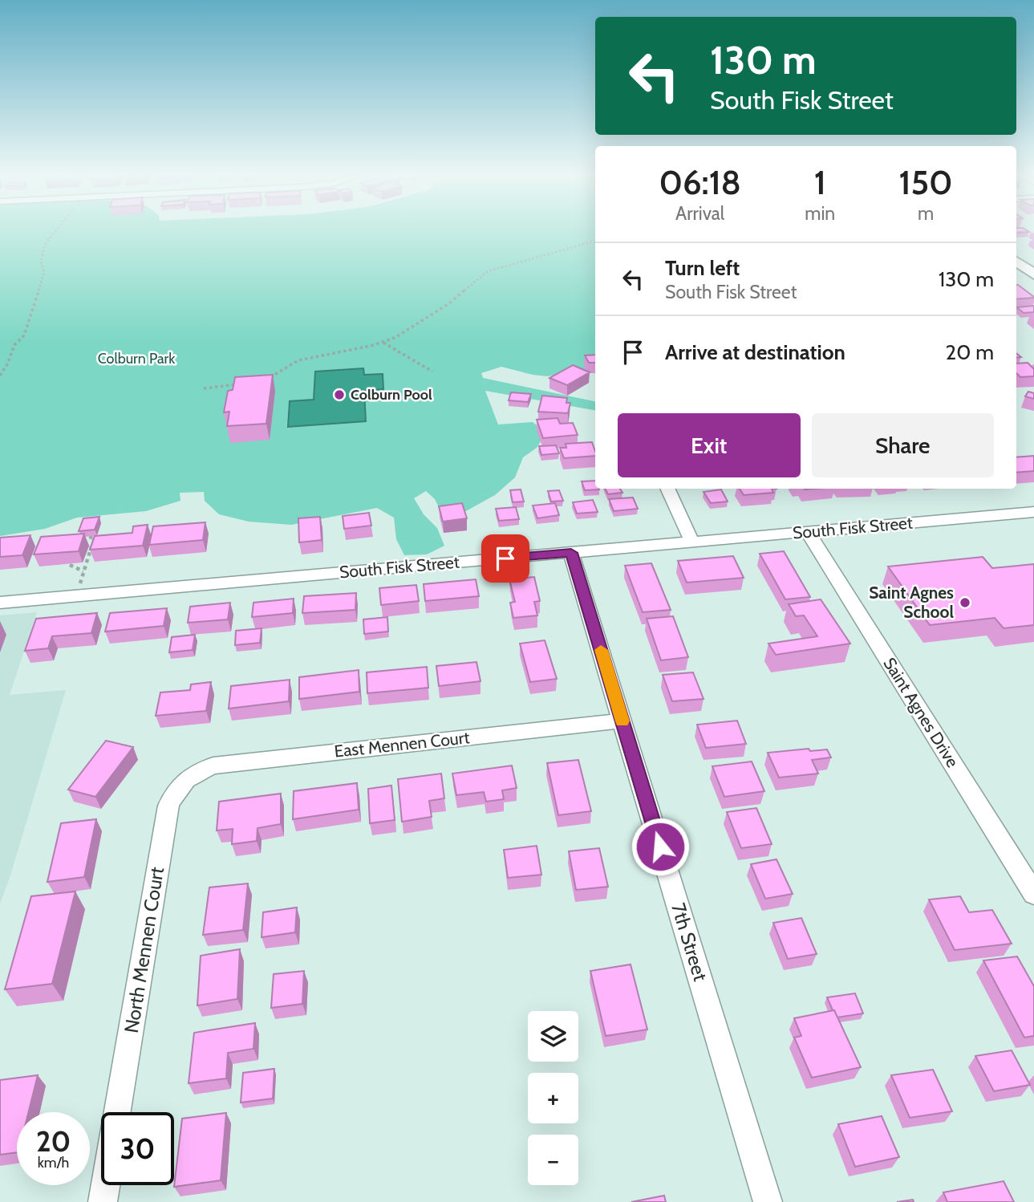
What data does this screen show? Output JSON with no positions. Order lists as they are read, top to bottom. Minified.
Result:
{"streets":{"street":["South Fisk Street","Saint Agnes Drive","East Mennen Court","7th Street","North Mennen Court"]},"crossings":[["South Fisk Street","Saint Agnes Drive"],["South Fisk Street","7th Street"],["East Mennen Court","7th Street"],["East Mennen Court","North Mennen Court"]],"parks":["Colburn Park"],"places":["Colburn Pool","Saint Agnes School"],"page":{"turn":["130 m","South Fisk Street"],"eta":["06:18","Arrival","1","min","150","m"],"list":[{"name":"Turn left","note":"South Fisk Street","value":"130 m"},{"name":"Arrive at destination","value":"20 m"}],"buttons":["Exit","Share"],"map_buttons":["+","−"],"speed":"20 km/h","limit":"30"}}
